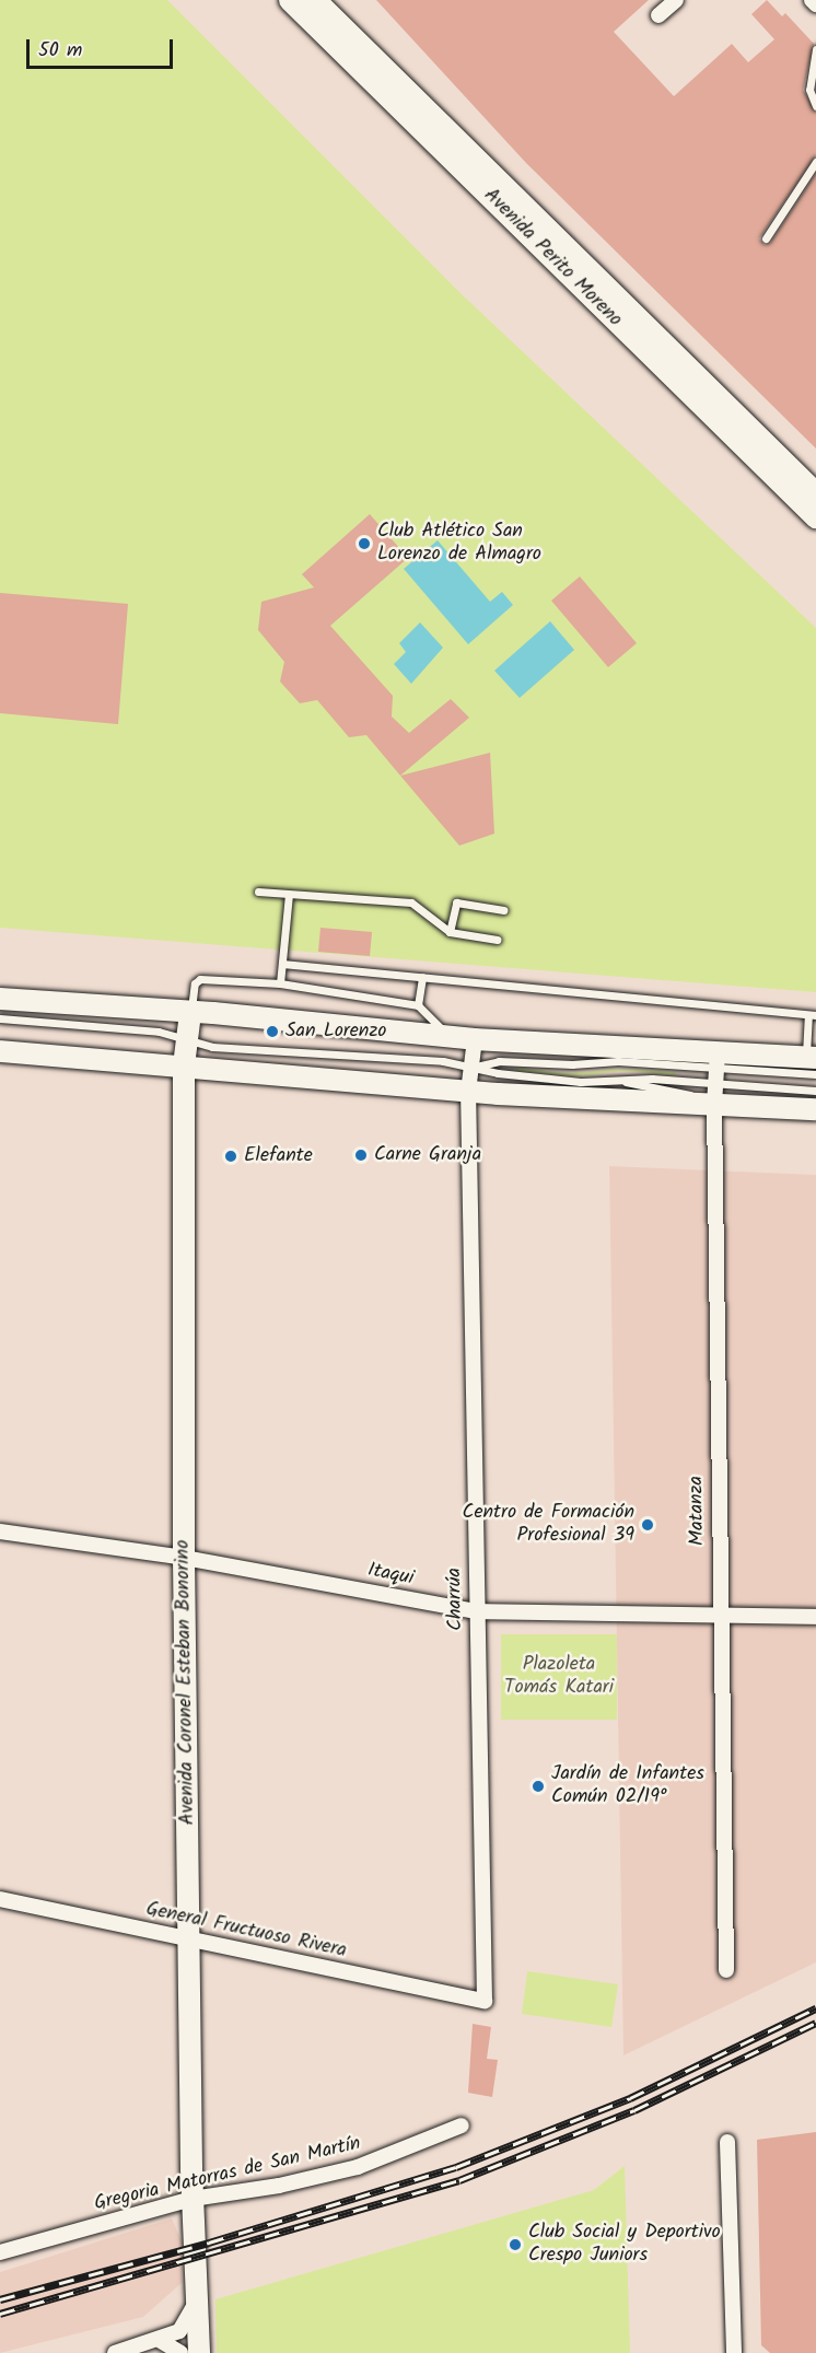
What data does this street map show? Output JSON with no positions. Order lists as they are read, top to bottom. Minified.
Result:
{"streets":{"main road":["Avenida Perito Moreno","Avenida Coronel Esteban Bonorino"],"street":["Matanza","Itaqui","Charrúa","General Fructuoso Rivera","Gregoria Matorras de San Martín"]},"crossings":[["Matanza","Itaqui"],["Itaqui","Charrúa"],["Itaqui","Avenida Coronel Esteban Bonorino"],["Charrúa","General Fructuoso Rivera"],["Avenida Coronel Esteban Bonorino","General Fructuoso Rivera"],["Avenida Coronel Esteban Bonorino","Gregoria Matorras de San Martín"]],"parks":["Plazoleta Tomás Katari"],"places":["Club Atlético San Lorenzo de Almagro","San Lorenzo","Carne Granja","Elefante","Centro de Formación Profesional 39","Jardín de Infantes Común 02/19°","Club Social y Deportivo Crespo Juniors"],"scale_bar":"50 m"}
